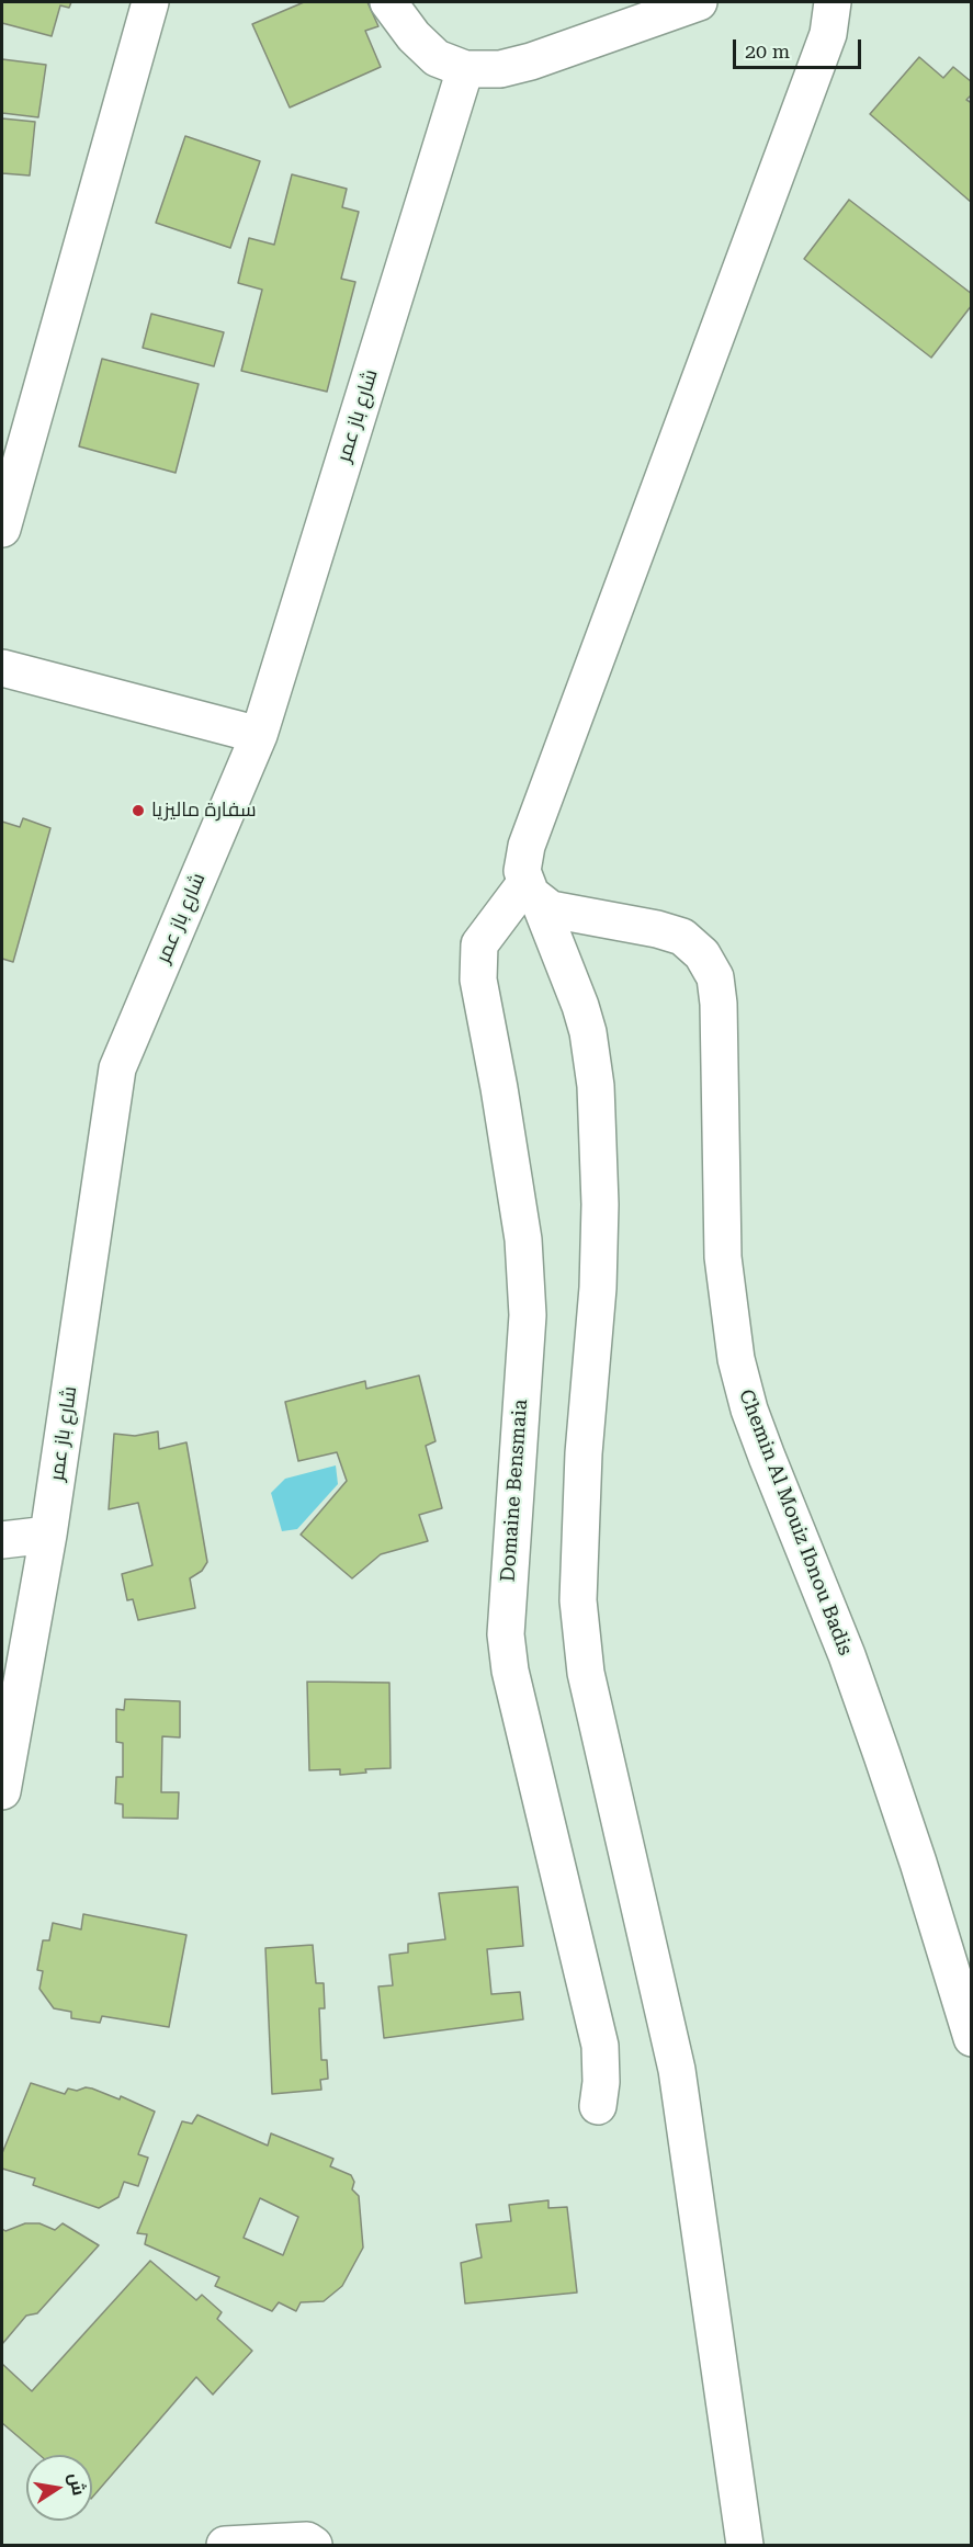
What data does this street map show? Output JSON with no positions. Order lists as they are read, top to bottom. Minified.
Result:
{"streets":{"street":["شارع باز عمر","Domaine Bensmaia","Chemin Al Mouiz Ibnou Badis"]},"crossings":[["Domaine Bensmaia","Chemin Al Mouiz Ibnou Badis"]],"places":["سفارة ماليزيا"],"scale_bar":"20 m","north":"right"}
